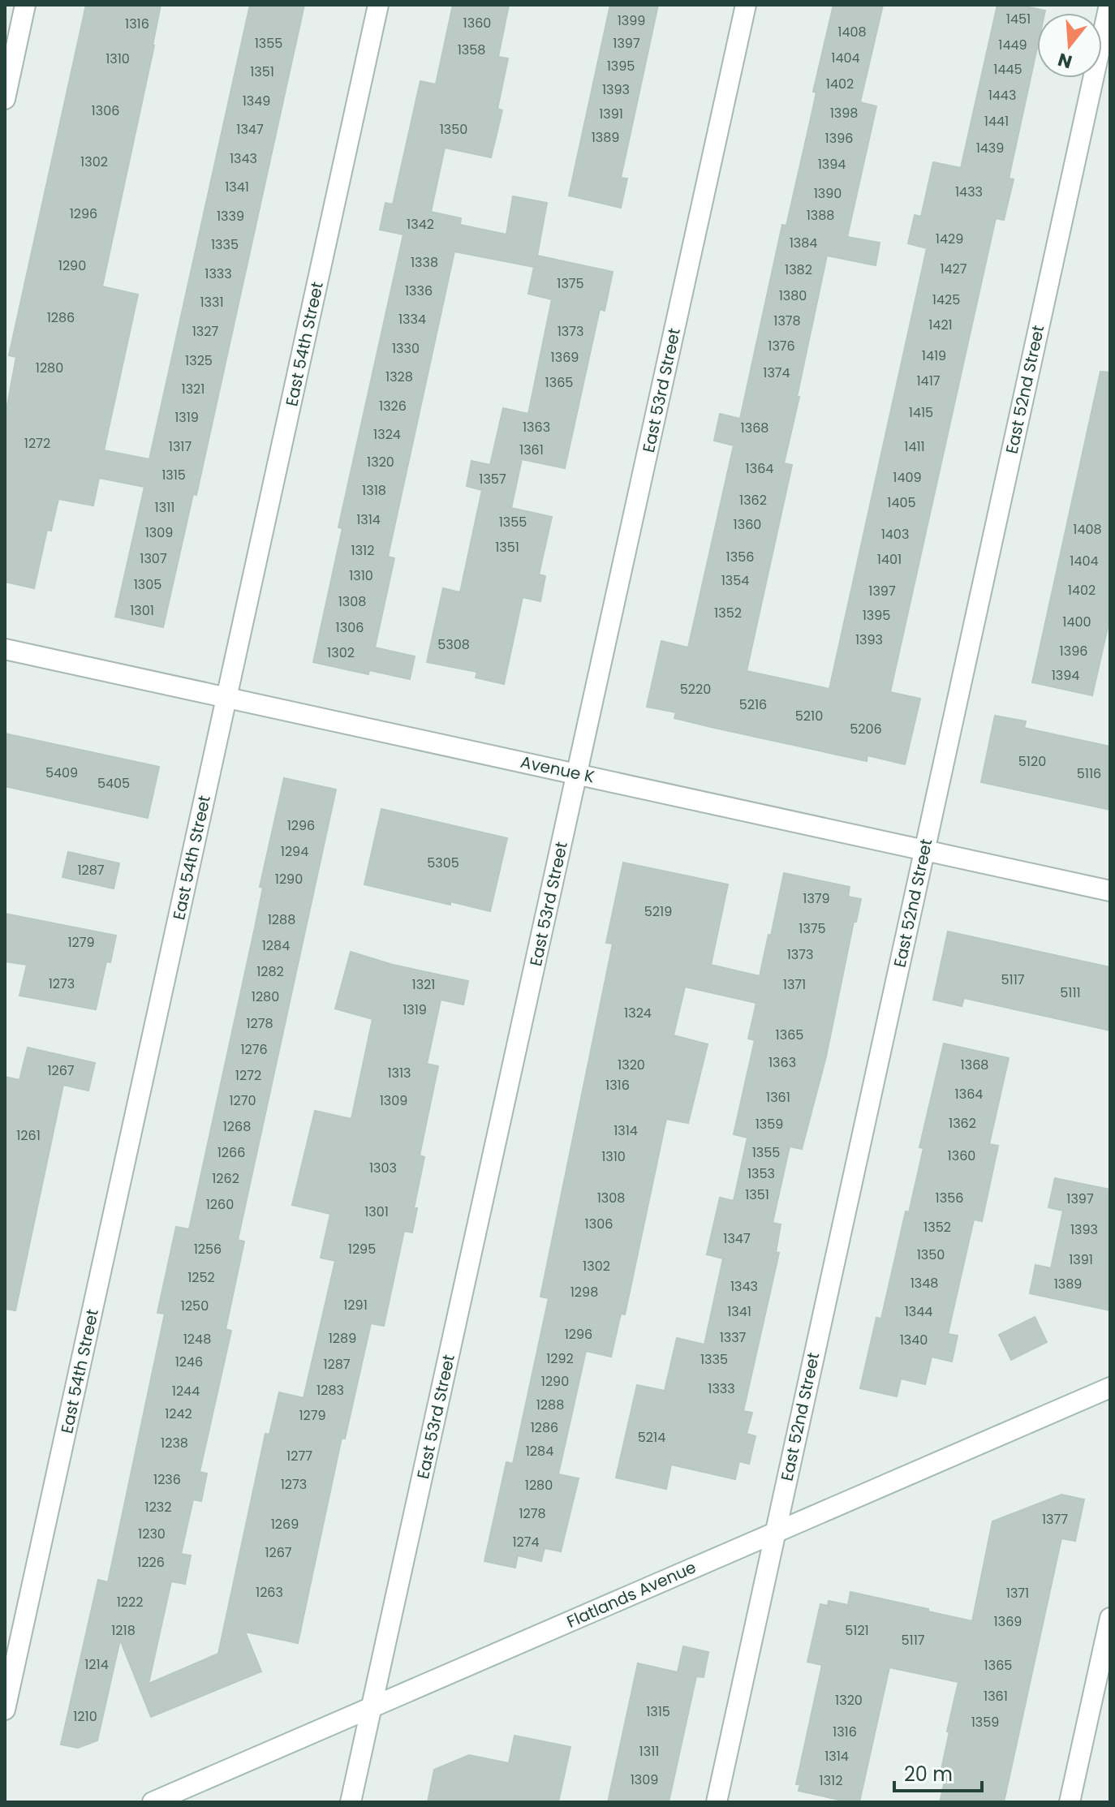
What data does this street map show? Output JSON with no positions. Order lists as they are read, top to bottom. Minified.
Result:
{"streets":{"street":["East 54th Street","East 52nd Street","East 53rd Street","Avenue K","Flatlands Avenue"]},"crossings":[["East 54th Street","Avenue K"],["East 52nd Street","Avenue K"],["East 52nd Street","Flatlands Avenue"],["East 53rd Street","Avenue K"],["East 53rd Street","Flatlands Avenue"]],"house_numbers":["1451","1399","1360","1316","1408","1355","1397","1449","1358","1404","1310","1395","1445","1351","1402","1393","1443","1349","1306","1398","1391","1441","1347","1350","1389","1396","1439","1343","1302","1394","1341","1433","1390","1296","1388","1339","1342","1429","1384","1335","1338","1290","1427","1382","1333","1375","1336","1380","1425","1331","1286","1334","1378","1421","1327","1373","1376","1330","1419","1369","1325","1280","1374","1328","1417","1365","1321","1326","1415","1319","1363","1368","1324","1272","1317","1411","1361","1320","1364","1315","1409","1357","1318","1362","1405","1311","1314","1355","1360","1408","1309","1403","1351","1312","1356","1307","1401","1404","1310","1354","1305","1402","1397","1308","1301","1352","1395","1400","1306","1393","5308","1396","1302","1394","5220","5216","5210","5206","5120","5409","5116","5405","1296","1294","5305","1287","1290","1379","5219","1288","1375","1279","1284","1373","1282","5117","1273","1321","1371","5111","1280","1319","1324","1278","1365","1276","1363","1320","1368","1267","1313","1272","1316","1364","1361","1270","1309","1362","1359","1268","1314","1261","1266","1355","1360","1310","1303","1353","1262","1351","1308","1356","1397","1260","1301","1306","1352","1393","1347","1256","1295","1350","1391","1302","1252","1348","1389","1343","1298","1291","1250","1341","1344","1296","1337","1289","1248","1340","1292","1335","1246","1287","1290","1333","1283","1244","1288","1242","1279","1286","5214","1238","1284","1277","1236","1273","1280","1232","1278","1377","1269","1230","1274","1267","1226","1263","1371","1222","1369","1218","5121","5117","1214","1365","1361","1320","1315","1210","1359","1316","1311","1314","1309","1312"],"scale_bar":"20 m","north":"bottom"}
